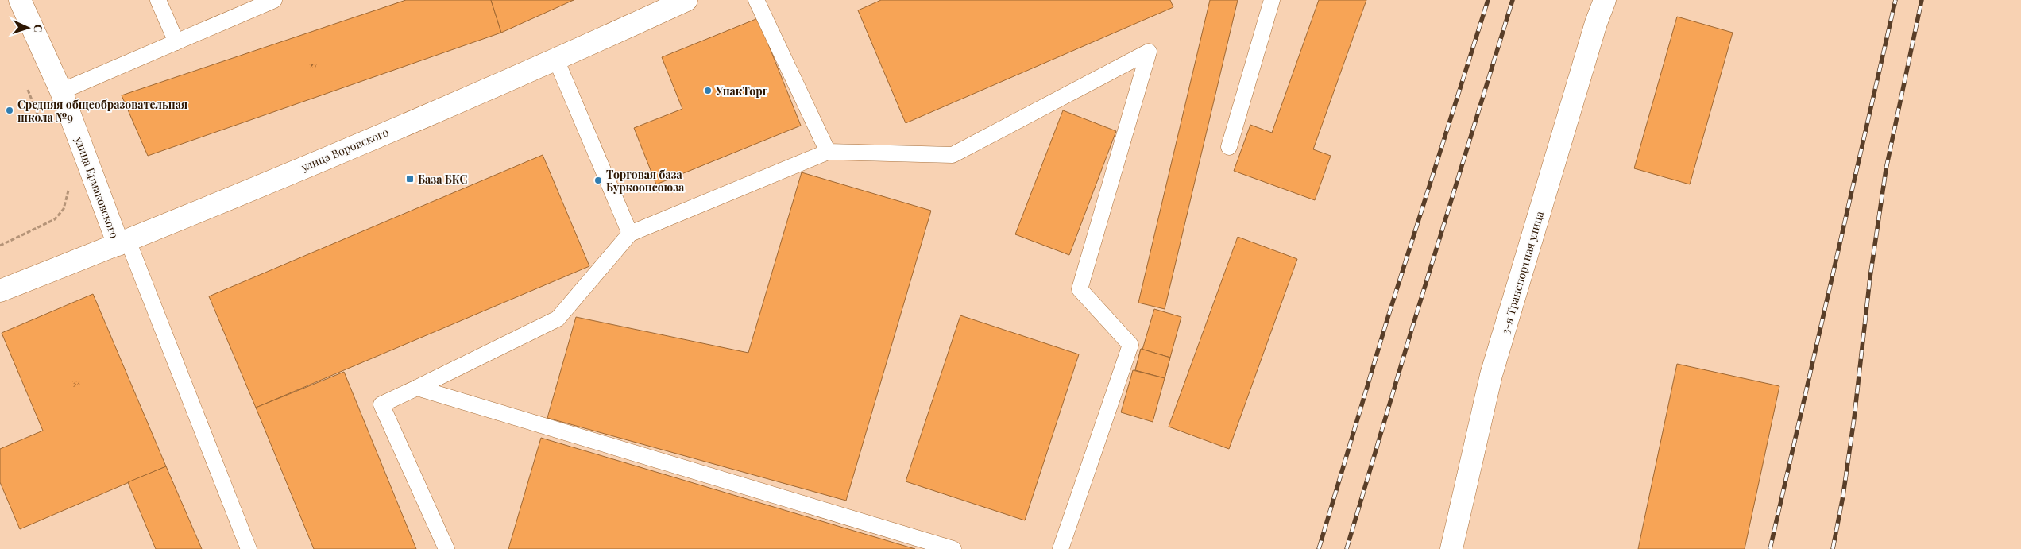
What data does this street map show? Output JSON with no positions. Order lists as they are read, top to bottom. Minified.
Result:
{"streets":{"street":["улица Воровского","улица Ермаковского","3-я Транспортная улица"]},"crossings":[["улица Воровского","улица Ермаковского"]],"places":{"other":["УпакТорг","Средняя общеобразовательная школа №9","Торговая база Буркоопсоюза"],"transit":["База БКС"]},"house_numbers":["27","32"],"north":"right"}
